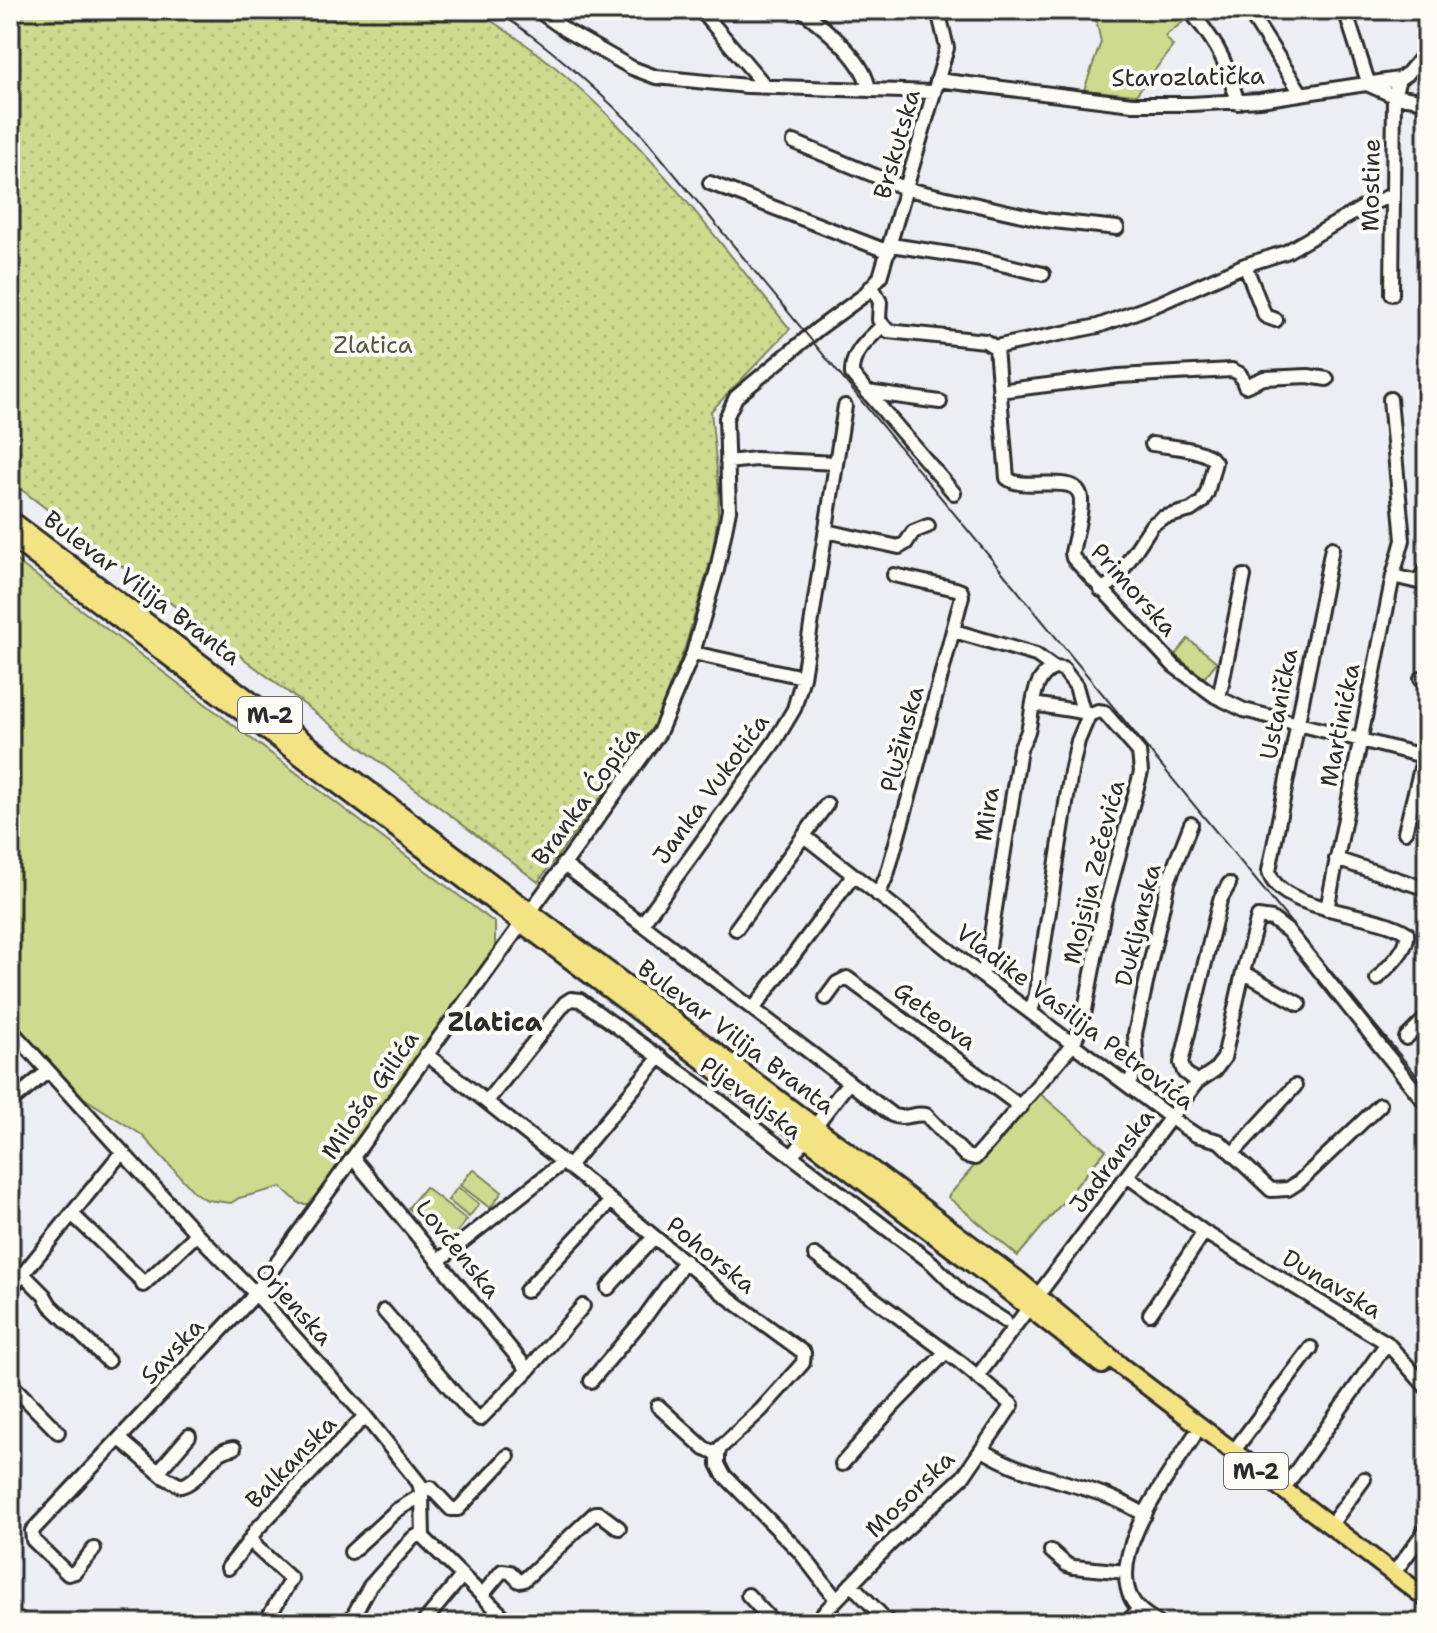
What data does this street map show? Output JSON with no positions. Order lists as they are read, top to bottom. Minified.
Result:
{"streets":{"main road":["Bulevar Vilija Branta","M-2"],"street":["Starozlatička","Brskutska","Mostine","Primorska","Ustanička","Martinićka","Plužinska","Janka Vukotića","Branka Ćopića","Mira","Mojsija Zečevića","Dukljanska","Geteova","Vladike Vasilija Petrovića","Miloša Gilića","Pljevaljska","Jadranska","Lovćenska","Pohorska","Dunavska","Orjenska","Savska","Balkanska","Mosorska"]},"crossings":[["Starozlatička","Brskutska"],["Starozlatička","Mostine"],["Brskutska","Branka Ćopića"],["Bulevar Vilija Branta","Branka Ćopića"],["Bulevar Vilija Branta","Miloša Gilića"],["Bulevar Vilija Branta","Jadranska"],["Primorska","Ustanička"],["Primorska","Martinićka"],["Ustanička","Martinićka"],["Plužinska","Vladike Vasilija Petrovića"],["Branka Ćopića","Miloša Gilića"],["Mira","Vladike Vasilija Petrovića"],["Mojsija Zečevića","Geteova"],["Mojsija Zečevića","Vladike Vasilija Petrovića"],["Dukljanska","Vladike Vasilija Petrovića"],["Vladike Vasilija Petrovića","Jadranska"],["Miloša Gilića","Lovćenska"],["Miloša Gilića","Pohorska"],["Miloša Gilića","Orjenska"],["Miloša Gilića","Savska"],["Pljevaljska","Pohorska"],["Jadranska","Dunavska"],["Orjenska","Savska"],["Orjenska","Balkanska"]],"districts":["Zlatica"],"parks":["Zlatica"]}
